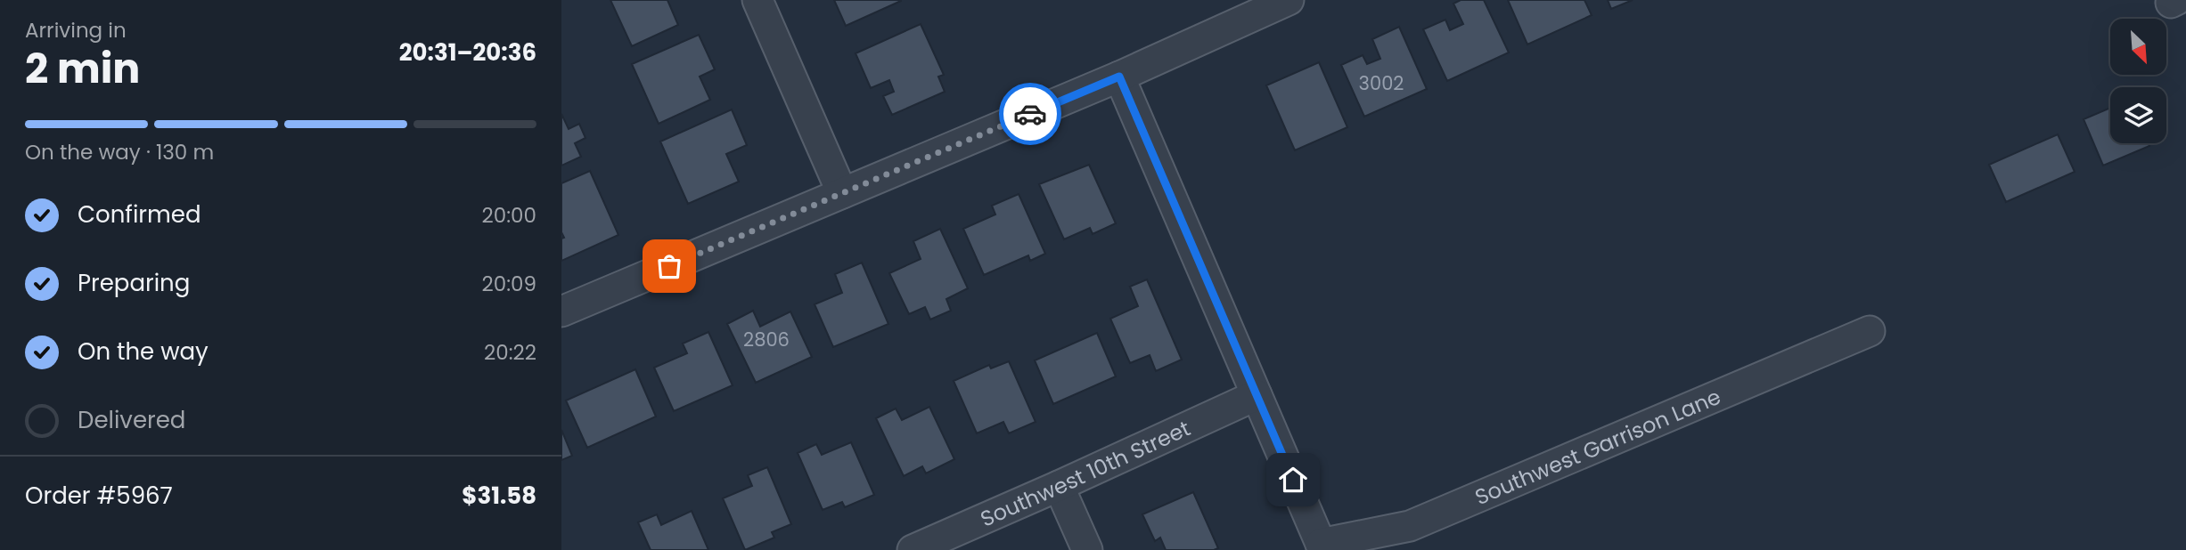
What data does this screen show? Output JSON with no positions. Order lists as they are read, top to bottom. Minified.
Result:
{"streets":{"street":["Southwest Garrison Lane","Southwest 10th Street"]},"house_numbers":["3002","2806"],"north":"bottom right","page":{"heading":["2 min","Arriving in","20:31–20:36"],"panel":["Order #5967","$31.58"],"bar":"On the way · 130 m","list":[["Confirmed","20:00"],["Preparing","20:09"],["On the way","20:22"],"Delivered"]}}
